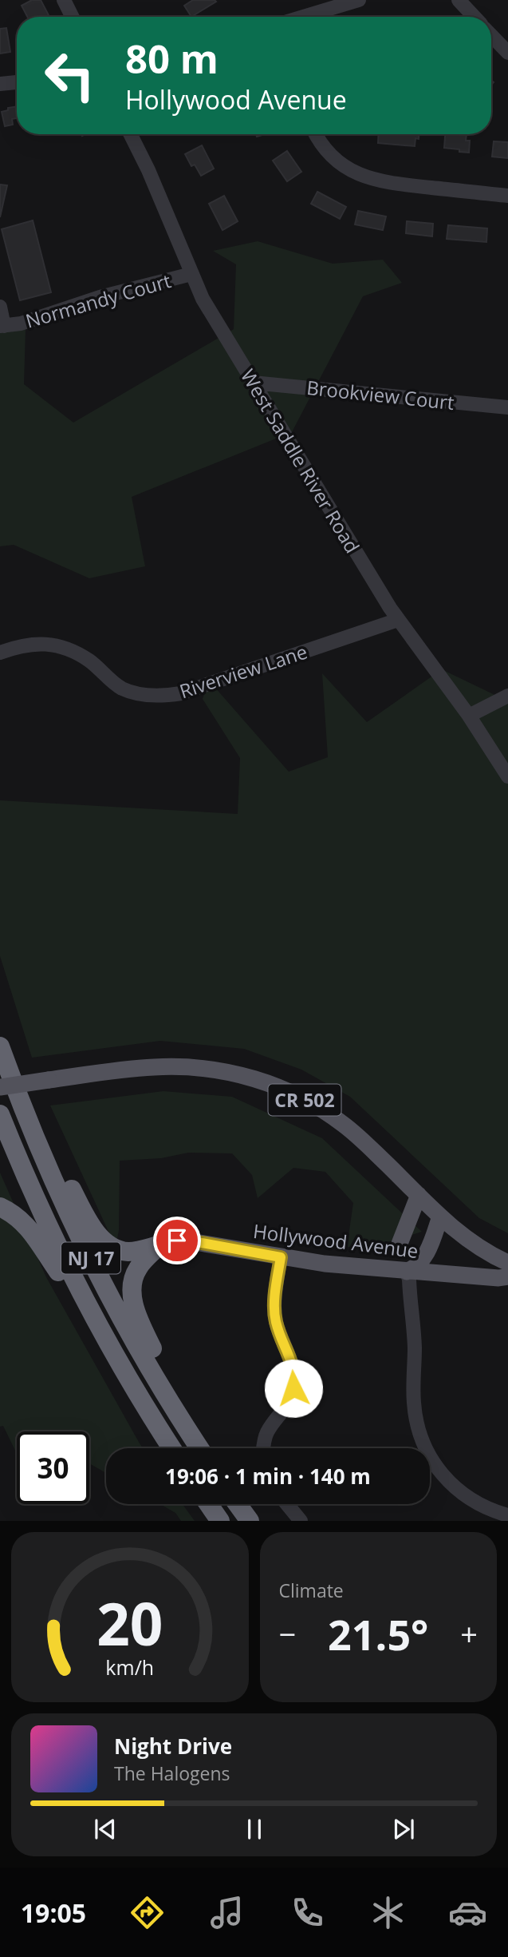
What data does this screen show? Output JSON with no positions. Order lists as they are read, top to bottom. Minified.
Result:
{"streets":{"highway":["NJ 17"],"main road":["CR 502","Hollywood Avenue"],"street":["Normandy Court","Brookview Court","West Saddle River Road","Riverview Lane"]},"crossings":[["Normandy Court","West Saddle River Road"],["Brookview Court","West Saddle River Road"],["West Saddle River Road","Riverview Lane"],["CR 502","Hollywood Avenue"]],"page":{"turn":["80 m","Hollywood Avenue"],"limit":"30","trip":"19:06 · 1 min · 140 m","tile":"Climate","heat":["−","21.5°","+"],"song":["Night Drive","The Halogens"],"tabs":"19:05","gauge":["20","km/h"]}}
